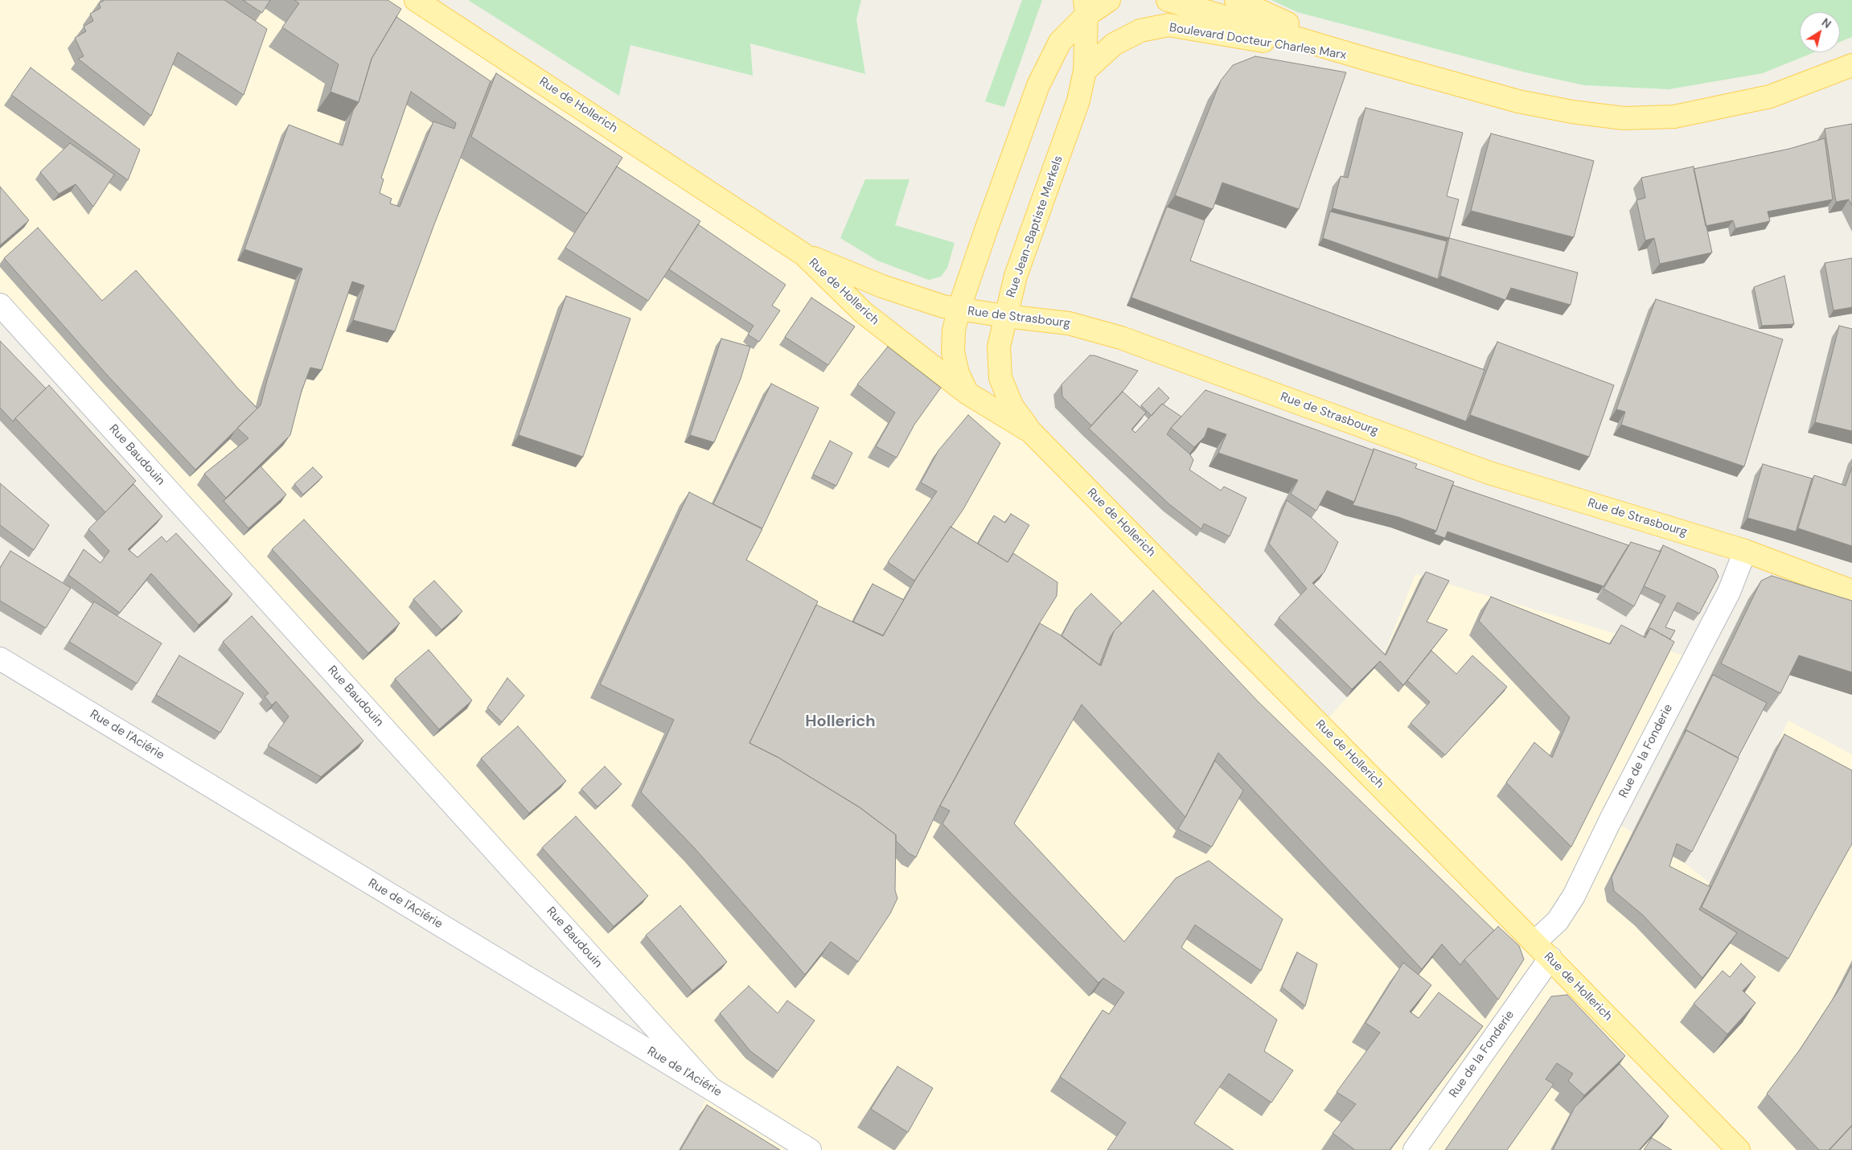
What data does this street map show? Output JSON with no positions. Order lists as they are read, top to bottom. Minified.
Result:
{"streets":{"main road":["Boulevard Docteur Charles Marx","Rue de Hollerich","Rue Jean-Baptiste Merkels","Rue de Strasbourg"],"street":["Rue Baudouin","Rue de l'Aciérie","Rue de la Fonderie"]},"crossings":[["Boulevard Docteur Charles Marx","Rue Jean-Baptiste Merkels"],["Rue de Hollerich","Rue Jean-Baptiste Merkels"],["Rue de Hollerich","Rue de Strasbourg"],["Rue de Hollerich","Rue de la Fonderie"],["Rue Jean-Baptiste Merkels","Rue de Strasbourg"],["Rue de Strasbourg","Rue de la Fonderie"],["Rue Baudouin","Rue de l'Aciérie"]],"districts":["Hollerich"],"north":"top right"}
